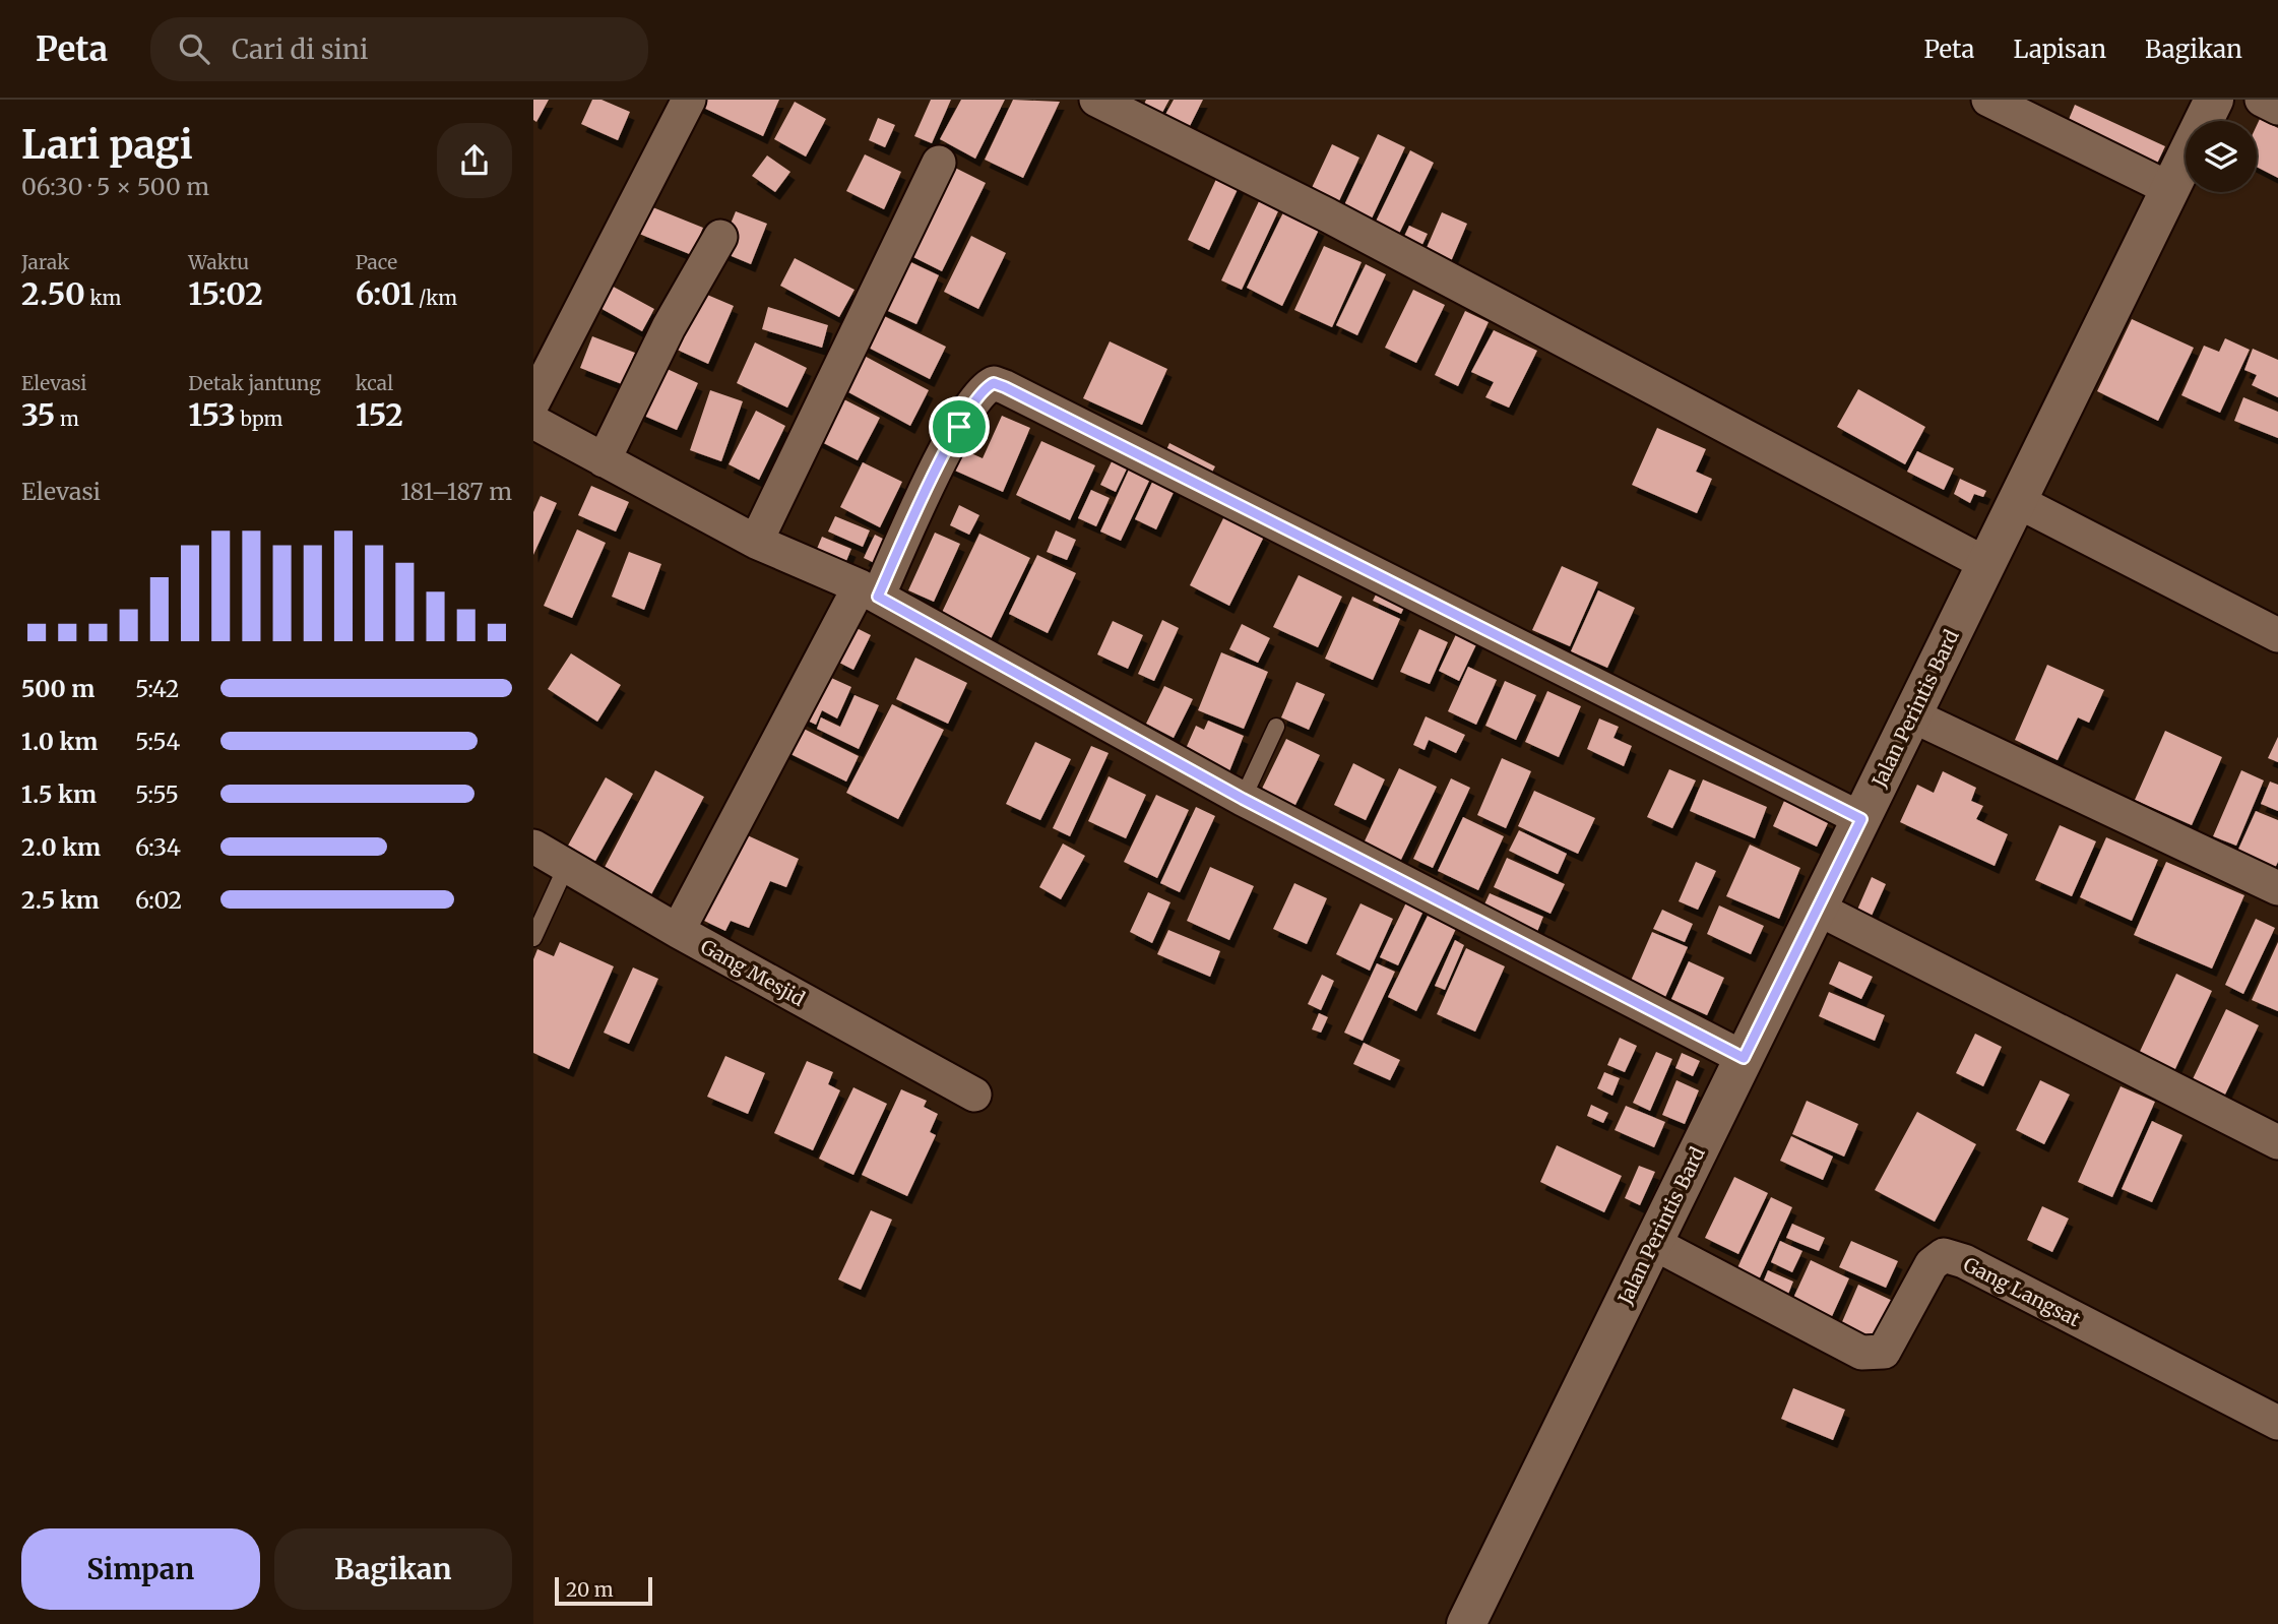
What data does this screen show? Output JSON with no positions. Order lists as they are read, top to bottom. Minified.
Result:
{"streets":{"street":["Jalan Perintis Bard","Gang Mesjid","Gang Langsat"]},"crossings":[["Jalan Perintis Bard","Gang Langsat"]],"scale_bar":"20 m","page":{"header":"Peta","search":"Cari di sini","nav":["Peta","Lapisan","Bagikan"],"heading":["Lari pagi","06:30 · 5 × 500 m"],"stats":[["Jarak","2.50 km"],["Waktu","15:02"],["Pace","6:01 /km"],["Elevasi","35 m"],["Detak jantung","153 bpm"],["kcal","152"]],"chart":["Elevasi","181–187 m"],"list":[{"name":"500 m","note":"5:42"},{"name":"1.0 km","note":"5:54"},{"name":"1.5 km","note":"5:55"},{"name":"2.0 km","note":"6:34"},{"name":"2.5 km","note":"6:02"}],"buttons":["Simpan","Bagikan"],"scale":"20 m"}}
